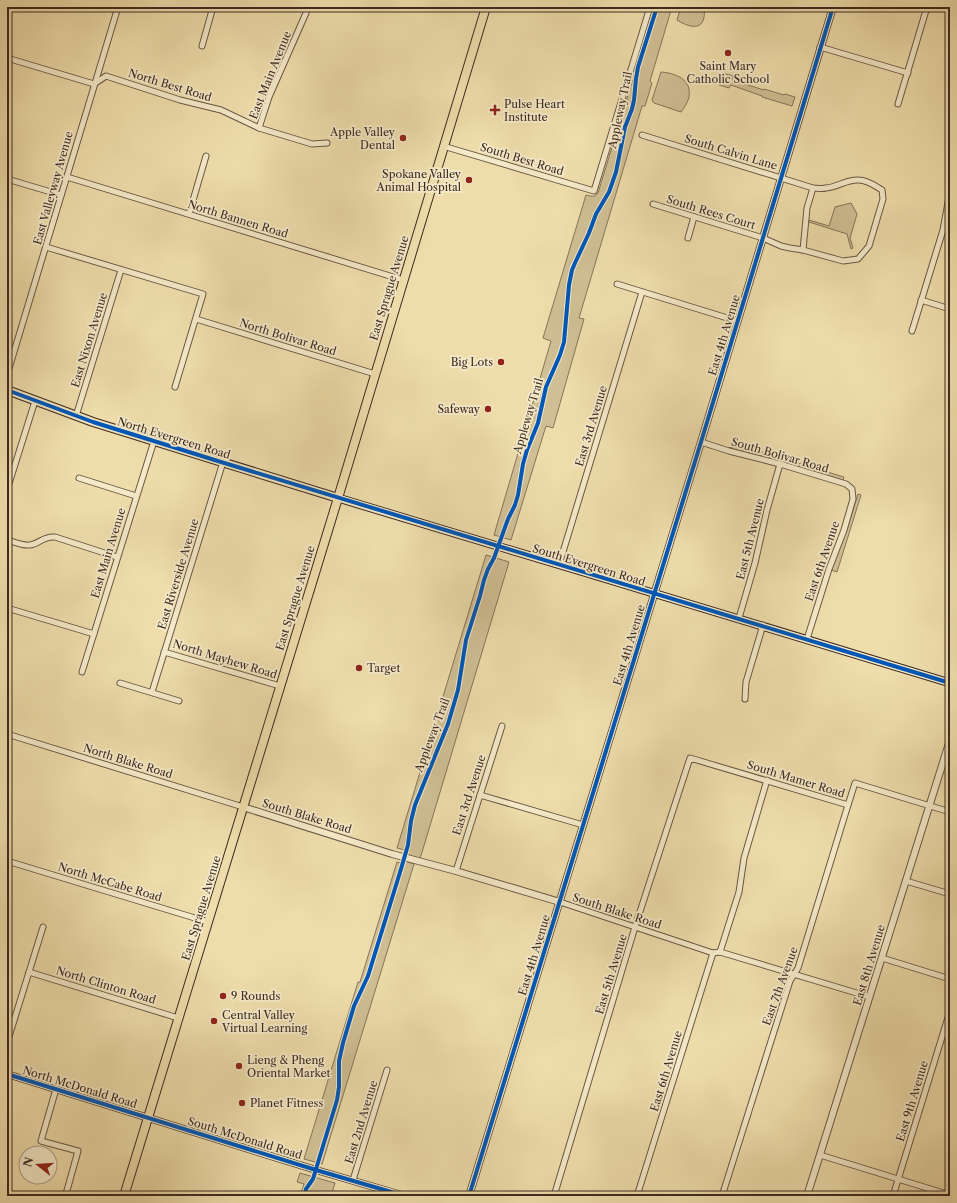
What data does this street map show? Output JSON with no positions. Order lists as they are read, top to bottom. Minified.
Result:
{"streets":{"main road":["East Sprague Avenue","North Evergreen Road","South Evergreen Road"],"street":["East Main Avenue","North Best Road","South Calvin Lane","South Best Road","East Valleyway Avenue","South Rees Court","North Bannen Road","East 4th Avenue","North Bolivar Road","East Nixon Avenue","East 3rd Avenue","South Bolivar Road","East 5th Avenue","East 6th Avenue","East Riverside Avenue","North Mayhew Road","North Blake Road","South Mamer Road","South Blake Road","North McCabe Road","East 8th Avenue","North Clinton Road","East 7th Avenue","North McDonald Road","East 9th Avenue","East 2nd Avenue","South McDonald Road"],"cycle path":["Appleway Trail"]},"crossings":[["East Main Avenue","North Best Road"],["East Main Avenue","North Evergreen Road"],["North Best Road","East Valleyway Avenue"],["South Calvin Lane","South Rees Court"],["South Calvin Lane","East 4th Avenue"],["South Best Road","East Sprague Avenue"],["East Valleyway Avenue","North Bannen Road"],["South Rees Court","East 4th Avenue"],["North Bannen Road","East Sprague Avenue"],["East Sprague Avenue","North Bolivar Road"],["East Sprague Avenue","North Evergreen Road"],["East Sprague Avenue","South Evergreen Road"],["East Sprague Avenue","North Mayhew Road"],["East Sprague Avenue","North Blake Road"],["East Sprague Avenue","South Blake Road"],["East Sprague Avenue","North McCabe Road"],["East Sprague Avenue","North Clinton Road"],["East Sprague Avenue","North McDonald Road"],["East Sprague Avenue","South McDonald Road"],["East 4th Avenue","South Bolivar Road"],["East 4th Avenue","South Evergreen Road"],["East 4th Avenue","South Blake Road"],["East Nixon Avenue","North Evergreen Road"],["East 3rd Avenue","South Evergreen Road"],["East 3rd Avenue","South Blake Road"],["North Evergreen Road","South Evergreen Road"],["North Evergreen Road","East Riverside Avenue"],["South Bolivar Road","East 5th Avenue"],["South Bolivar Road","East 6th Avenue"],["East 5th Avenue","South Evergreen Road"],["East 5th Avenue","South Mamer Road"],["East 5th Avenue","South Blake Road"],["East 6th Avenue","South Evergreen Road"],["East 6th Avenue","South Blake Road"],["East Riverside Avenue","North Mayhew Road"],["North Blake Road","South Blake Road"],["South Mamer Road","East 8th Avenue"],["South Mamer Road","East 7th Avenue"],["South Blake Road","East 8th Avenue"],["South Blake Road","East 7th Avenue"],["North McDonald Road","South McDonald Road"],["East 2nd Avenue","South McDonald Road"]],"places":{"other":["Saint Mary Catholic School","Apple Valley Dental","Spokane Valley Animal Hospital","Big Lots","Safeway","Target","9 Rounds","Central Valley Virtual Learning","Lieng & Pheng Oriental Market","Planet Fitness"],"health":["Pulse Heart Institute"]},"north":"left"}
